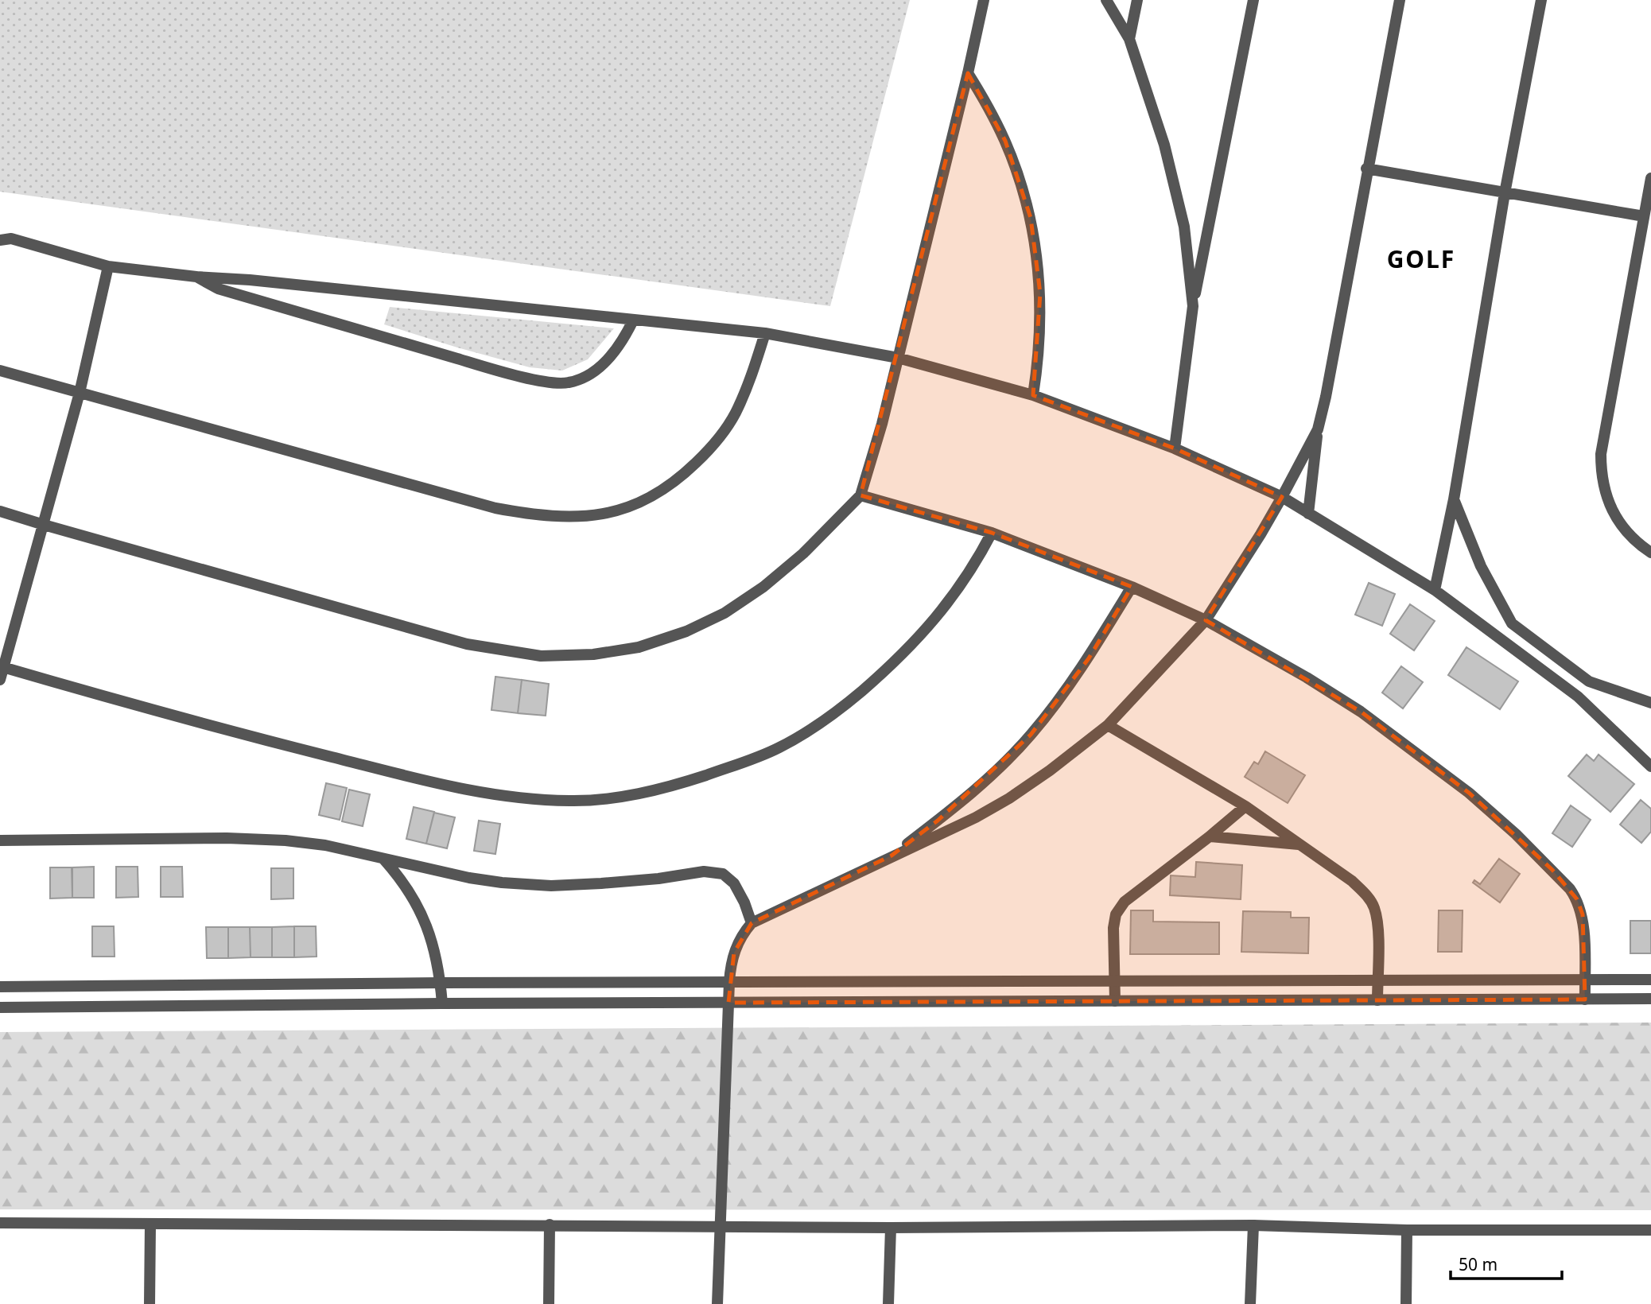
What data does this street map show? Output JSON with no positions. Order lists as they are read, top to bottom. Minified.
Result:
{"districts":["GOLF"],"scale_bar":"50 m"}
